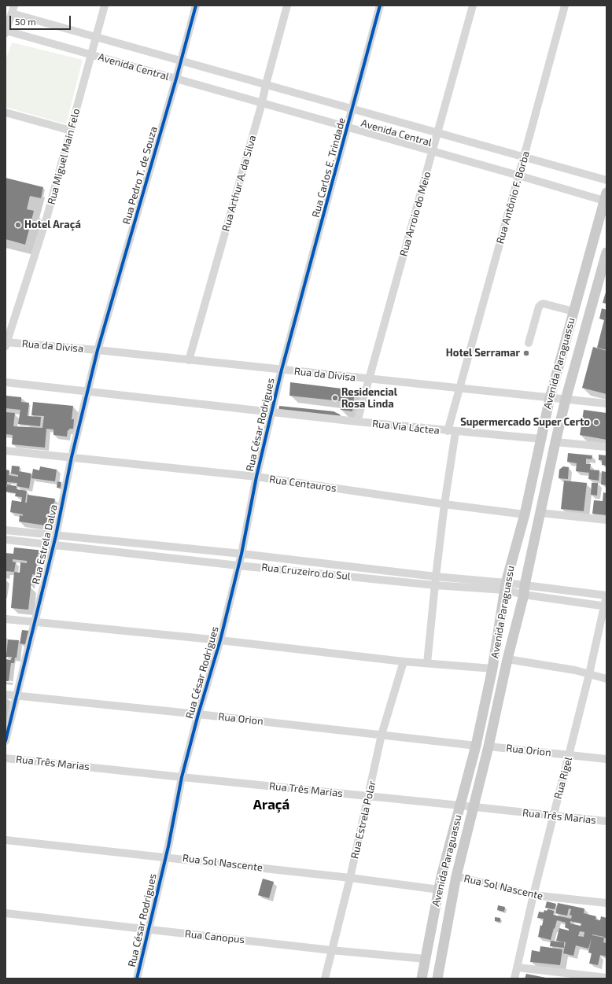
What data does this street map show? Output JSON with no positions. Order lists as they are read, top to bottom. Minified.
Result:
{"streets":{"main road":["Avenida Paraguassu"],"street":["Avenida Central","Rua Miguel Main Felo","Rua Carlos E. Trindade","Rua Pedro T. de Souza","Rua Arthur A. da Silva","Rua Antônio F. Borba","Rua Arroio do Meio","Rua da Divisa","Rua César Rodrigues","Rua Via Láctea","Rua Centauros","Rua Estrela Dalva","Rua Cruzeiro do Sul","Rua Orion","Rua Três Marias","Rua Rigel","Rua Estrela Polar","Rua Sol Nascente","Rua Canopus"]},"crossings":[["Avenida Central","Rua Miguel Main Felo"],["Avenida Central","Rua Carlos E. Trindade"],["Avenida Central","Rua Pedro T. de Souza"],["Avenida Central","Rua Arthur A. da Silva"],["Avenida Central","Rua Antônio F. Borba"],["Avenida Central","Rua Arroio do Meio"],["Avenida Central","Avenida Paraguassu"],["Rua Miguel Main Felo","Rua da Divisa"],["Rua Carlos E. Trindade","Rua da Divisa"],["Rua Carlos E. Trindade","Rua César Rodrigues"],["Rua Pedro T. de Souza","Rua da Divisa"],["Rua Pedro T. de Souza","Rua Estrela Dalva"],["Rua Arthur A. da Silva","Rua da Divisa"],["Rua Antônio F. Borba","Rua da Divisa"],["Rua Antônio F. Borba","Rua Via Láctea"],["Rua Antônio F. Borba","Rua Centauros"],["Rua Antônio F. Borba","Rua Cruzeiro do Sul"],["Rua Arroio do Meio","Rua da Divisa"],["Rua Arroio do Meio","Rua Via Láctea"],["Rua da Divisa","Avenida Paraguassu"],["Rua da Divisa","Rua César Rodrigues"],["Rua da Divisa","Rua Estrela Dalva"],["Avenida Paraguassu","Rua Via Láctea"],["Avenida Paraguassu","Rua Centauros"],["Avenida Paraguassu","Rua Cruzeiro do Sul"],["Avenida Paraguassu","Rua Orion"],["Avenida Paraguassu","Rua Três Marias"],["Avenida Paraguassu","Rua Sol Nascente"],["Avenida Paraguassu","Rua Canopus"],["Rua César Rodrigues","Rua Via Láctea"],["Rua César Rodrigues","Rua Centauros"],["Rua César Rodrigues","Rua Cruzeiro do Sul"],["Rua César Rodrigues","Rua Orion"],["Rua César Rodrigues","Rua Três Marias"],["Rua César Rodrigues","Rua Sol Nascente"],["Rua César Rodrigues","Rua Canopus"],["Rua Via Láctea","Rua Estrela Dalva"],["Rua Centauros","Rua Estrela Dalva"],["Rua Estrela Dalva","Rua Cruzeiro do Sul"],["Rua Estrela Dalva","Rua Orion"],["Rua Cruzeiro do Sul","Rua Rigel"],["Rua Orion","Rua Rigel"],["Rua Orion","Rua Estrela Polar"],["Rua Três Marias","Rua Rigel"],["Rua Três Marias","Rua Estrela Polar"],["Rua Rigel","Rua Sol Nascente"],["Rua Estrela Polar","Rua Sol Nascente"],["Rua Estrela Polar","Rua Canopus"]],"districts":["Araçá"],"places":["Hotel Araçá","Hotel Serramar","Residencial Rosa Linda","Supermercado Super Certo"],"scale_bar":"50 m"}
